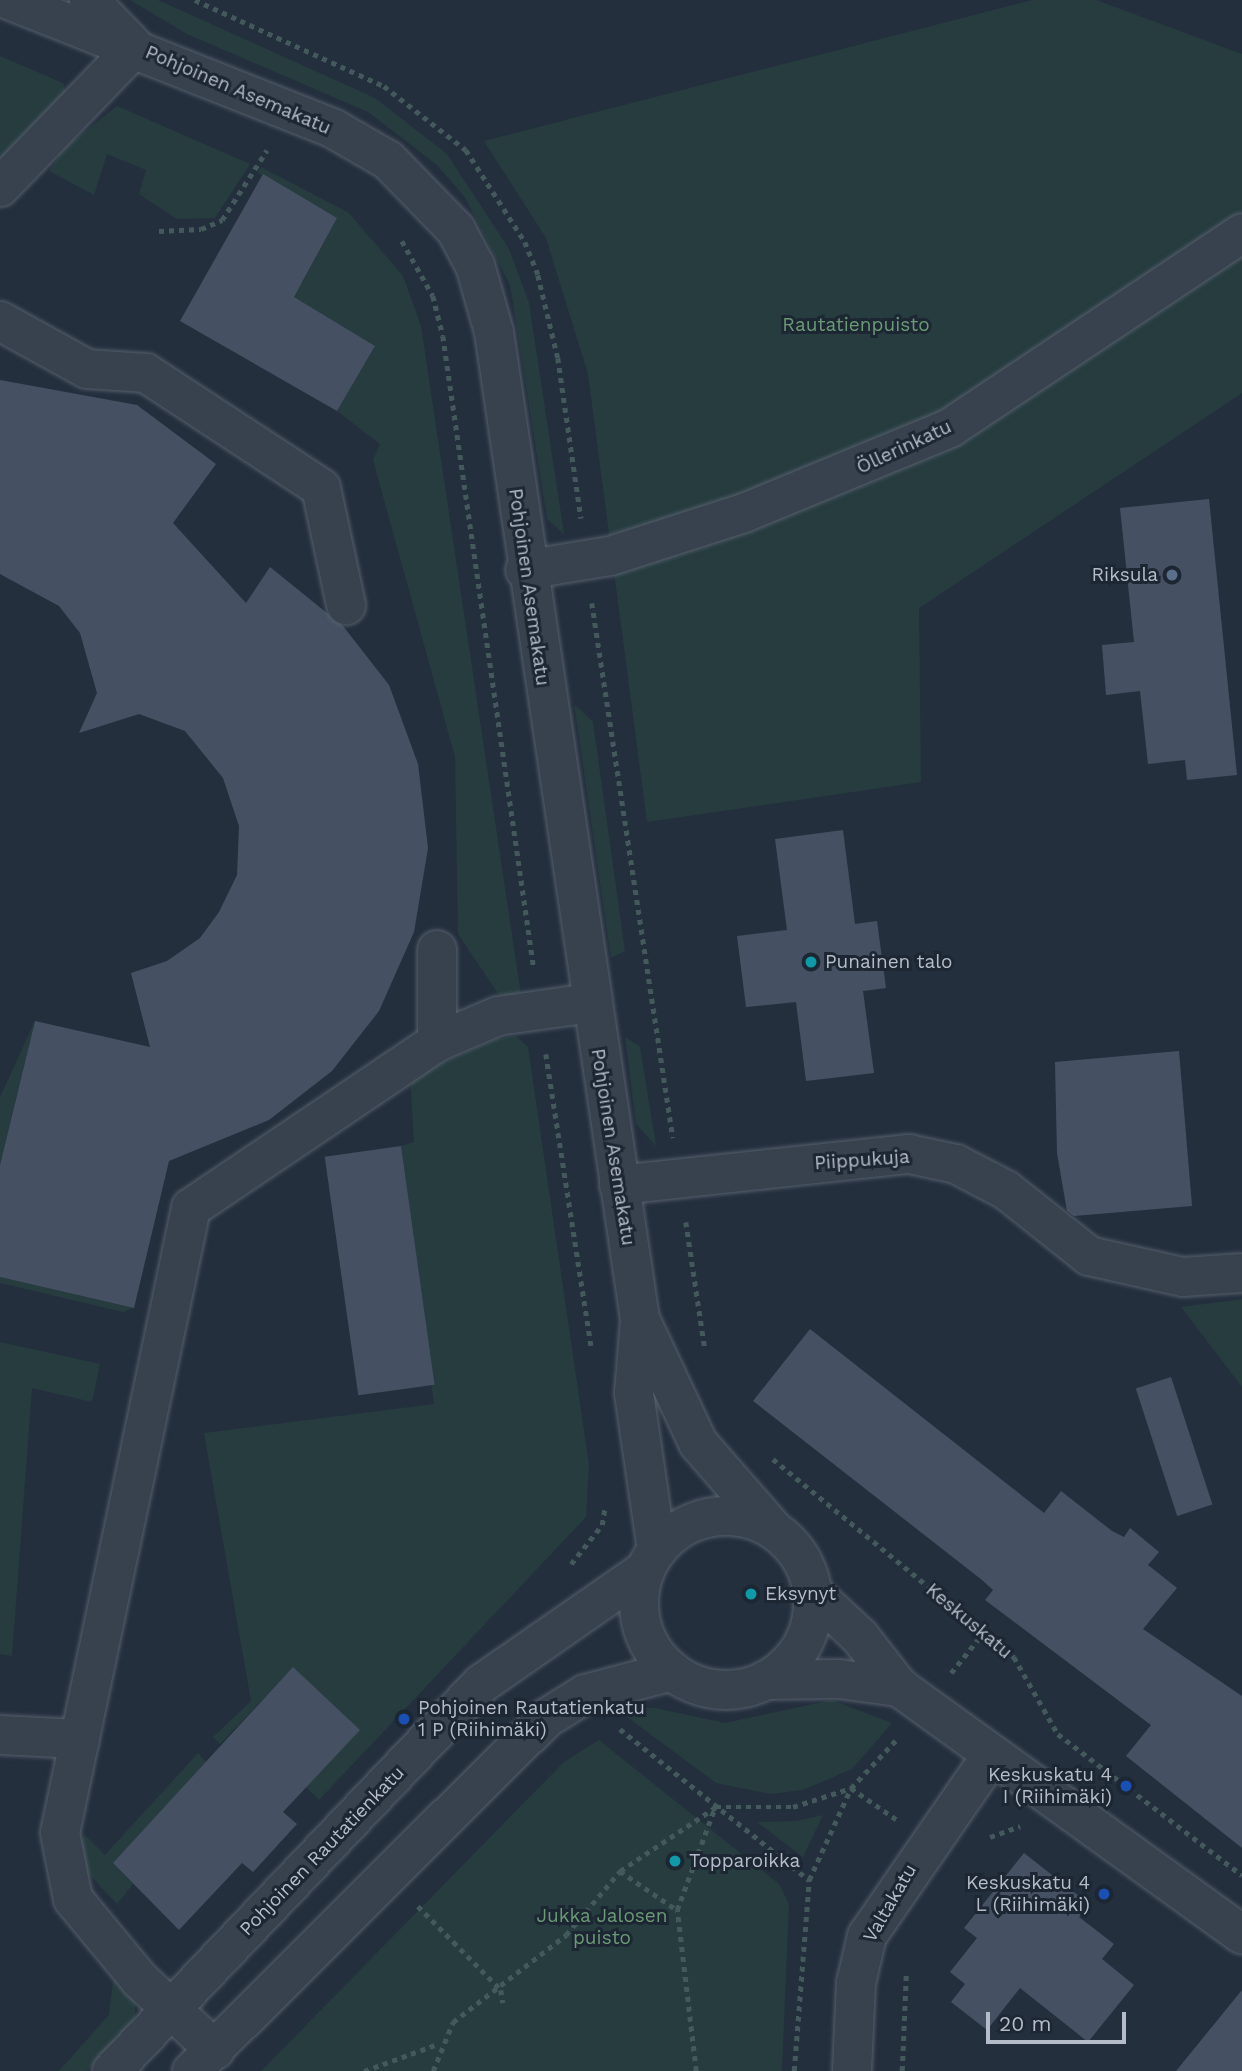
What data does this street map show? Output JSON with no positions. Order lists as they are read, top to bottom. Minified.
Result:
{"streets":{"street":["Pohjoinen Asemakatu","Öllerinkatu","Piippukuja","Pohjoinen Rautatienkatu","Valtakatu"],"path":["Keskuskatu"]},"crossings":[["Pohjoinen Asemakatu","Öllerinkatu"],["Pohjoinen Asemakatu","Piippukuja"],["Pohjoinen Asemakatu","Pohjoinen Rautatienkatu"]],"parks":["Rautatienpuisto","Jukka Jalosen puisto"],"places":["Riksula","Punainen talo","Eksynyt","Pohjoinen Rautatienkatu 1 P (Riihimäki)","Keskuskatu 4 I (Riihimäki)","Topparoikka","Keskuskatu 4 L (Riihimäki)"],"scale_bar":"20 m"}
